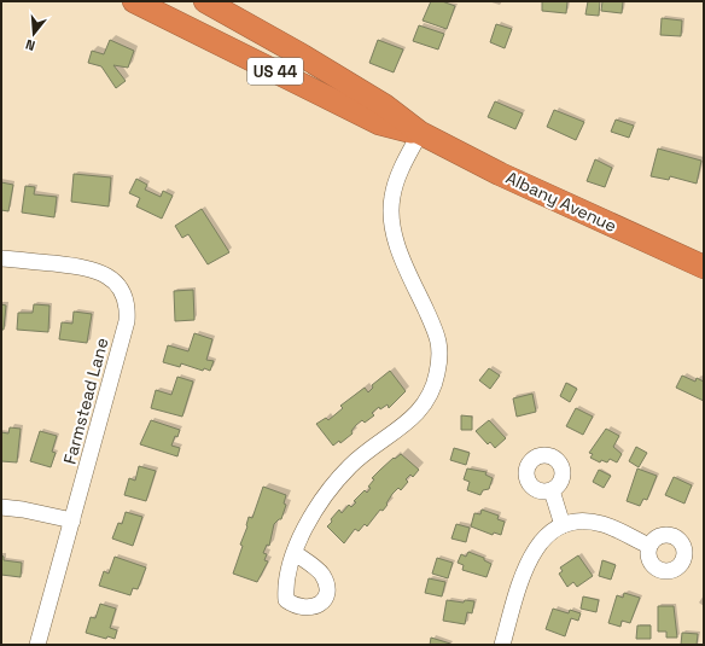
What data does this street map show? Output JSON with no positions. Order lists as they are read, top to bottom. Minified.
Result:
{"streets":{"highway":["US 44","Albany Avenue"],"street":["Farmstead Lane"]},"north":"bottom"}
